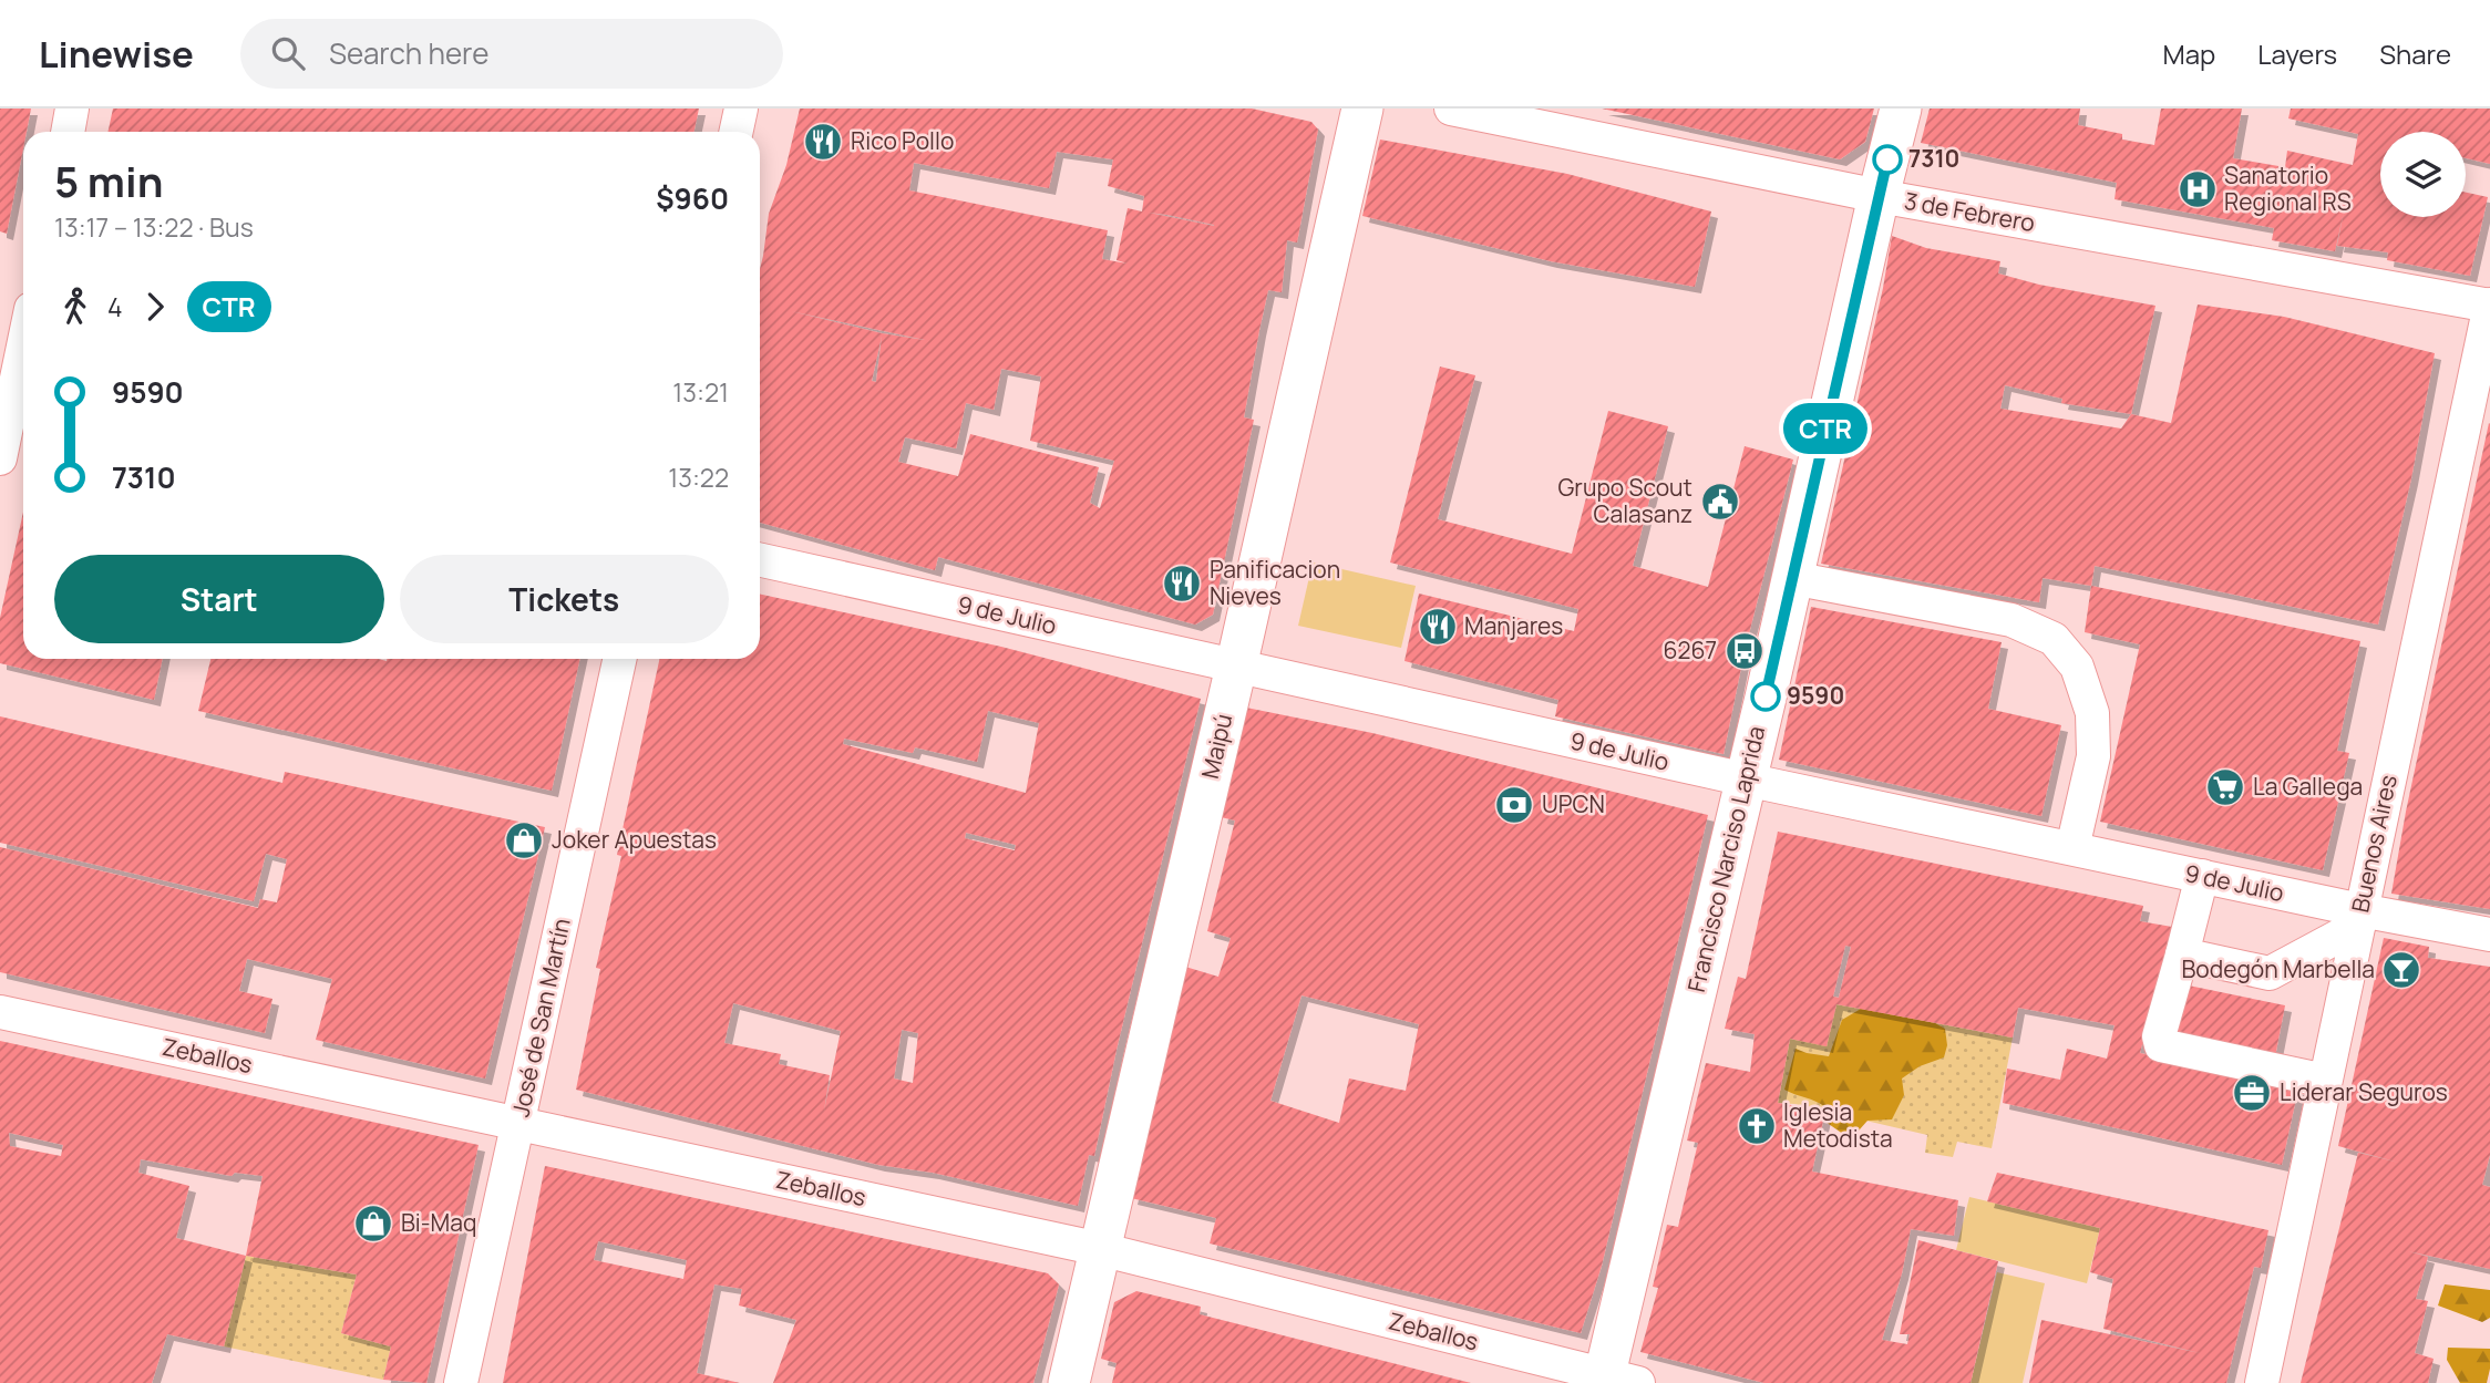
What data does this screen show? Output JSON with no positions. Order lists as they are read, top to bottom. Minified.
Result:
{"streets":{"main road":["Maipú","Francisco Narciso Laprida"],"street":["3 de Febrero","9 de Julio","Buenos Aires","José de San Martín","Zeballos"]},"crossings":[["3 de Febrero","Buenos Aires"],["3 de Febrero","Francisco Narciso Laprida"],["9 de Julio","Maipú"],["9 de Julio","Buenos Aires"],["9 de Julio","Francisco Narciso Laprida"],["Maipú","Zeballos"],["Francisco Narciso Laprida","Zeballos"],["José de San Martín","Zeballos"]],"places":{"restaurant":["Rico Pollo","Panificacion Nieves","Manjares"],"other":["7310","9590"],"hospital":["Sanatorio Regional RS"],"public building":["Grupo Scout Calasanz"],"bus stop":["6267"],"supermarket":["La Gallega"],"bank":["UPCN"],"shop":["Joker Apuestas","Bi-Maq"],"bar":["Bodegón Marbella"],"office":["Liderar Seguros"],"church":["Iglesia Metodista"]},"lines":["bus line CTR"],"page":{"header":"Linewise","search":"Search here","nav":["Map","Layers","Share"],"on_map":"CTR","heading":["5 min","13:17 – 13:22 · Bus","$960"],"legs":["4","CTR"],"list":[{"name":"9590","value":"13:21"},{"name":"7310","value":"13:22"}],"buttons":["Start","Tickets"]}}
